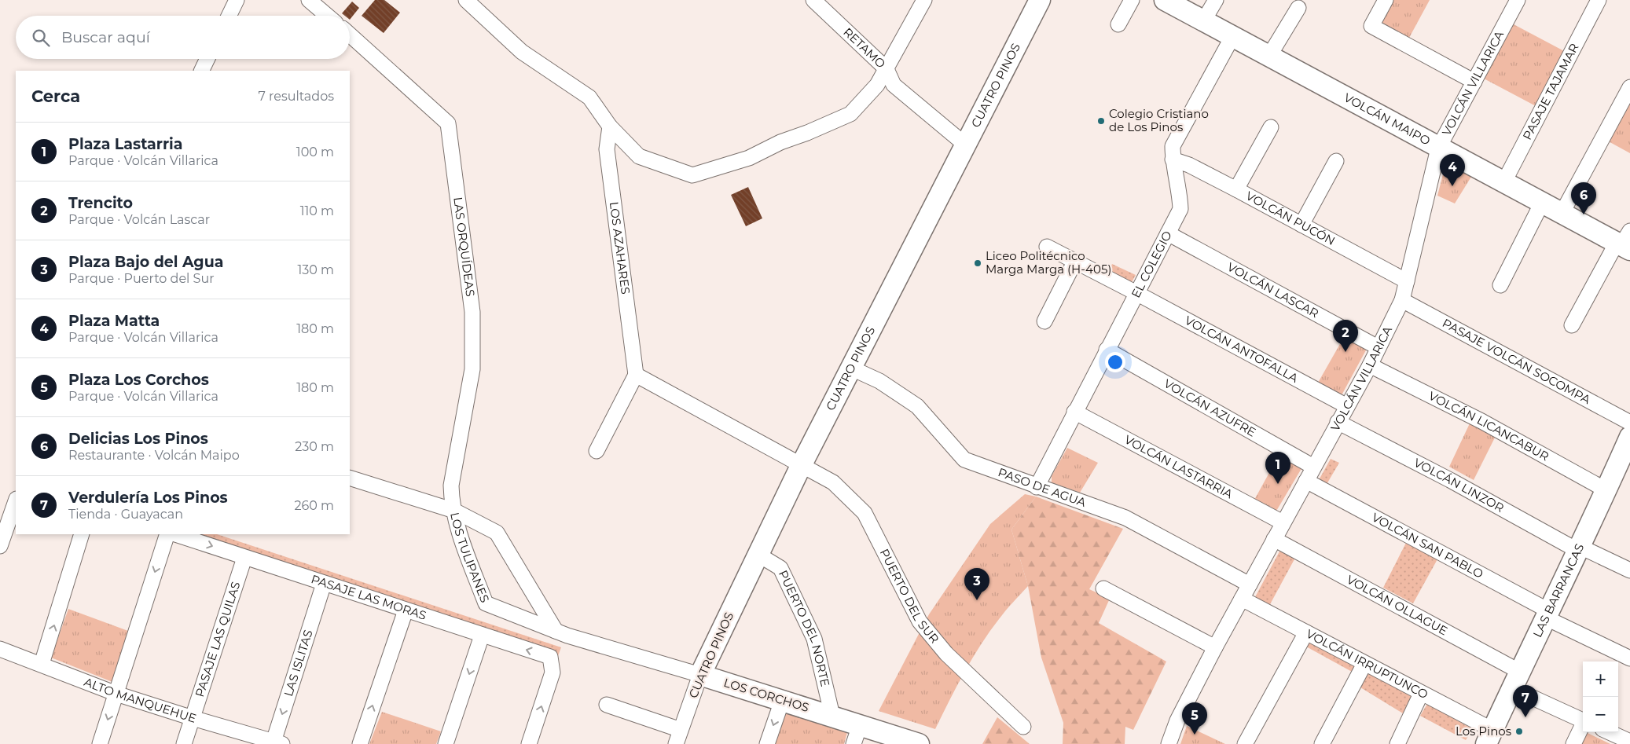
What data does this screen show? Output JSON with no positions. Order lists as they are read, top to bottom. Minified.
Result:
{"streets":{"street":["RETAMO","VOLCÁN VILLARICA","CUATRO PINOS","PASAJE TAJAMAR","VOLCÁN MAIPO","VOLCÁN PUCÓN","LAS ORQUÍDEAS","LOS AZAHARES","EL COLEGIO","VOLCÁN LASCAR","VOLCÁN ANTOFALLA","PASAJE VOLCÁN SOCOMPA","VOLCÁN AZUFRE","VOLCÁN LICANCABUR","VOLCÁN LASTARRIA","VOLCÁN LINZOR","PASO DE AGUA","VOLCÁN SAN PABLO","LOS TULIPANES","LAS BARRANCAS","PUERTO DEL SUR","PASAJE LAS MORAS","VOLCÁN OLLAGUE","PUERTO DEL NORTE","PASAJE LAS QUILAS","LAS ISLITAS","VOLCÁN IRRUPTUNCO","LOS CORCHOS","ALTO MANQUEHUE"]},"crossings":[["RETAMO","CUATRO PINOS"],["VOLCÁN VILLARICA","VOLCÁN MAIPO"],["VOLCÁN VILLARICA","VOLCÁN PUCÓN"],["VOLCÁN VILLARICA","VOLCÁN LASCAR"],["VOLCÁN VILLARICA","VOLCÁN ANTOFALLA"],["VOLCÁN VILLARICA","PASAJE VOLCÁN SOCOMPA"],["VOLCÁN VILLARICA","VOLCÁN AZUFRE"],["VOLCÁN VILLARICA","VOLCÁN LICANCABUR"],["VOLCÁN VILLARICA","VOLCÁN LASTARRIA"],["VOLCÁN VILLARICA","VOLCÁN LINZOR"],["VOLCÁN VILLARICA","PASO DE AGUA"],["VOLCÁN VILLARICA","VOLCÁN SAN PABLO"],["VOLCÁN VILLARICA","VOLCÁN OLLAGUE"],["VOLCÁN VILLARICA","VOLCÁN IRRUPTUNCO"],["CUATRO PINOS","PASO DE AGUA"],["CUATRO PINOS","PUERTO DEL SUR"],["CUATRO PINOS","PUERTO DEL NORTE"],["CUATRO PINOS","LOS CORCHOS"],["PASAJE TAJAMAR","VOLCÁN MAIPO"],["VOLCÁN MAIPO","EL COLEGIO"],["VOLCÁN PUCÓN","EL COLEGIO"],["LAS ORQUÍDEAS","LOS TULIPANES"],["EL COLEGIO","VOLCÁN LASCAR"],["EL COLEGIO","VOLCÁN ANTOFALLA"],["EL COLEGIO","VOLCÁN AZUFRE"],["EL COLEGIO","VOLCÁN LASTARRIA"],["EL COLEGIO","PASO DE AGUA"],["VOLCÁN LICANCABUR","LAS BARRANCAS"],["VOLCÁN LINZOR","LAS BARRANCAS"],["VOLCÁN SAN PABLO","LAS BARRANCAS"],["LOS TULIPANES","LOS CORCHOS"],["LAS BARRANCAS","VOLCÁN OLLAGUE"],["LAS BARRANCAS","VOLCÁN IRRUPTUNCO"],["PASAJE LAS MORAS","PASAJE LAS QUILAS"],["PASAJE LAS MORAS","LAS ISLITAS"],["PUERTO DEL NORTE","LOS CORCHOS"],["PASAJE LAS QUILAS","ALTO MANQUEHUE"],["LAS ISLITAS","ALTO MANQUEHUE"]],"places":["Colegio Cristiano de Los Pinos","Liceo Politécnico Marga Marga (H-405)","Los Pinos"],"page":{"search":"Buscar aquí","heading":["Cerca","7 resultados"],"list":[{"mark":"1","name":"Plaza Lastarria","note":"Parque · Volcán Villarica","value":"100 m"},{"mark":"2","name":"Trencito","note":"Parque · Volcán Lascar","value":"110 m"},{"mark":"3","name":"Plaza Bajo del Agua","note":"Parque · Puerto del Sur","value":"130 m"},{"mark":"4","name":"Plaza Matta","note":"Parque · Volcán Villarica","value":"180 m"},{"mark":"5","name":"Plaza Los Corchos","note":"Parque · Volcán Villarica","value":"180 m"},{"mark":"6","name":"Delicias Los Pinos","note":"Restaurante · Volcán Maipo","value":"230 m"},{"mark":"7","name":"Verdulería Los Pinos","note":"Tienda · Guayacan","value":"260 m"}],"pins":["4","6","2","1","3","7","5"],"map_buttons":["+","−"]}}
